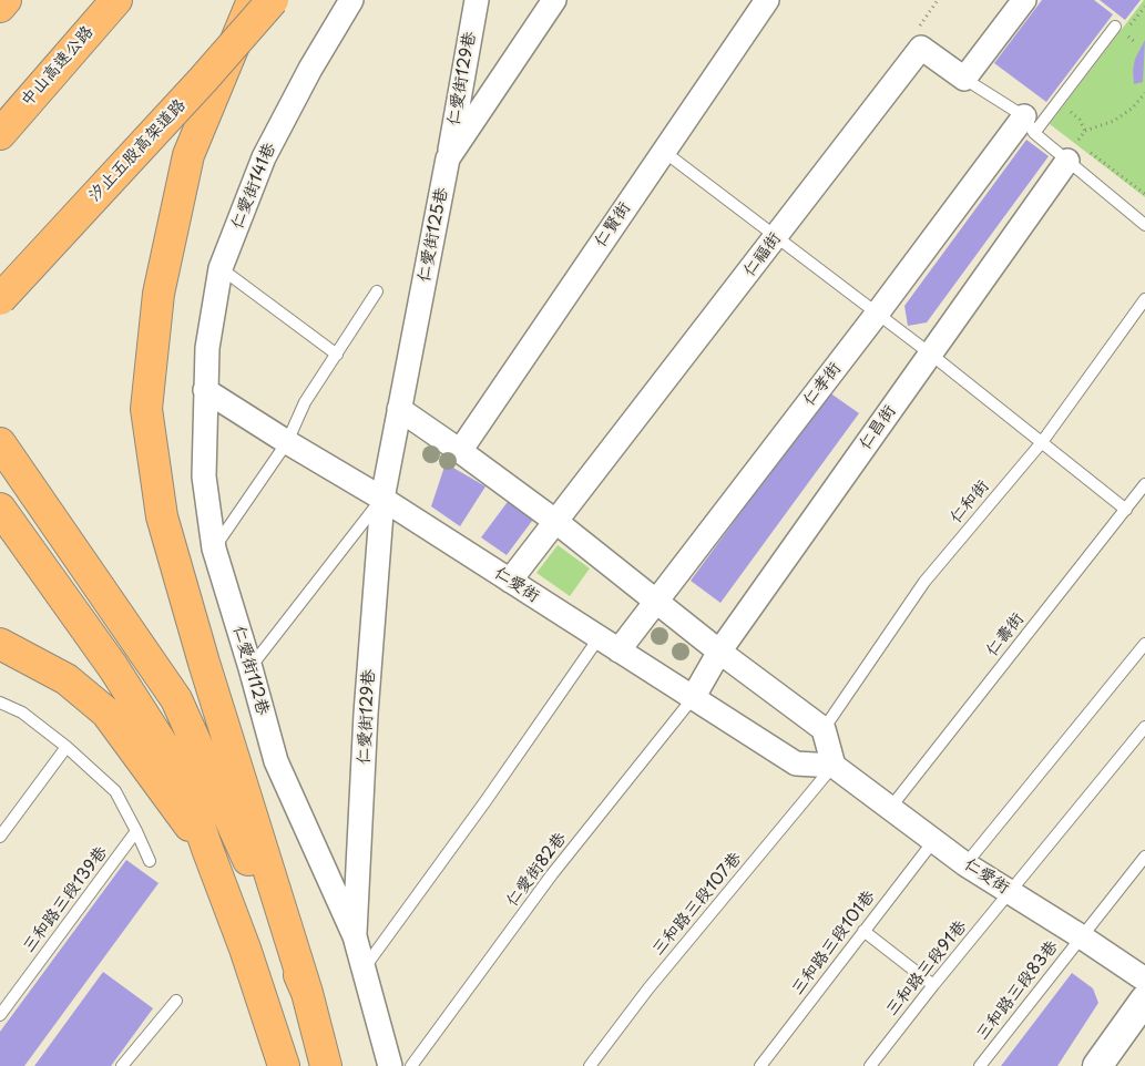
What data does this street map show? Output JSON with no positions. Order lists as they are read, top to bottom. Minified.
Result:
{"streets":{"highway":["中山高速公路","汐止五股高架道路"],"street":["仁愛街129巷","仁愛街141巷","仁賢街","仁愛街125巷","仁福街","仁孝街","仁昌街","仁愛街","仁愛街112巷"],"lane":["仁和街","仁壽街","仁愛街82巷","三和路三段139巷","三和路三段107巷","三和路三段101巷","三和路三段91巷","三和路三段83巷"]},"crossings":[["仁愛街129巷","仁愛街125巷"],["仁愛街129巷","仁愛街"],["仁愛街129巷","仁愛街112巷"],["仁愛街141巷","仁愛街"],["仁愛街141巷","仁愛街112巷"],["仁愛街125巷","仁愛街"],["仁福街","仁愛街"],["仁孝街","仁愛街"],["仁昌街","仁愛街"],["仁昌街","仁愛街82巷"],["仁愛街","仁壽街"],["仁愛街","仁愛街112巷"],["仁愛街","仁愛街82巷"],["仁愛街","三和路三段107巷"],["仁愛街","三和路三段101巷"],["仁愛街","三和路三段91巷"],["仁愛街","三和路三段83巷"]]}
